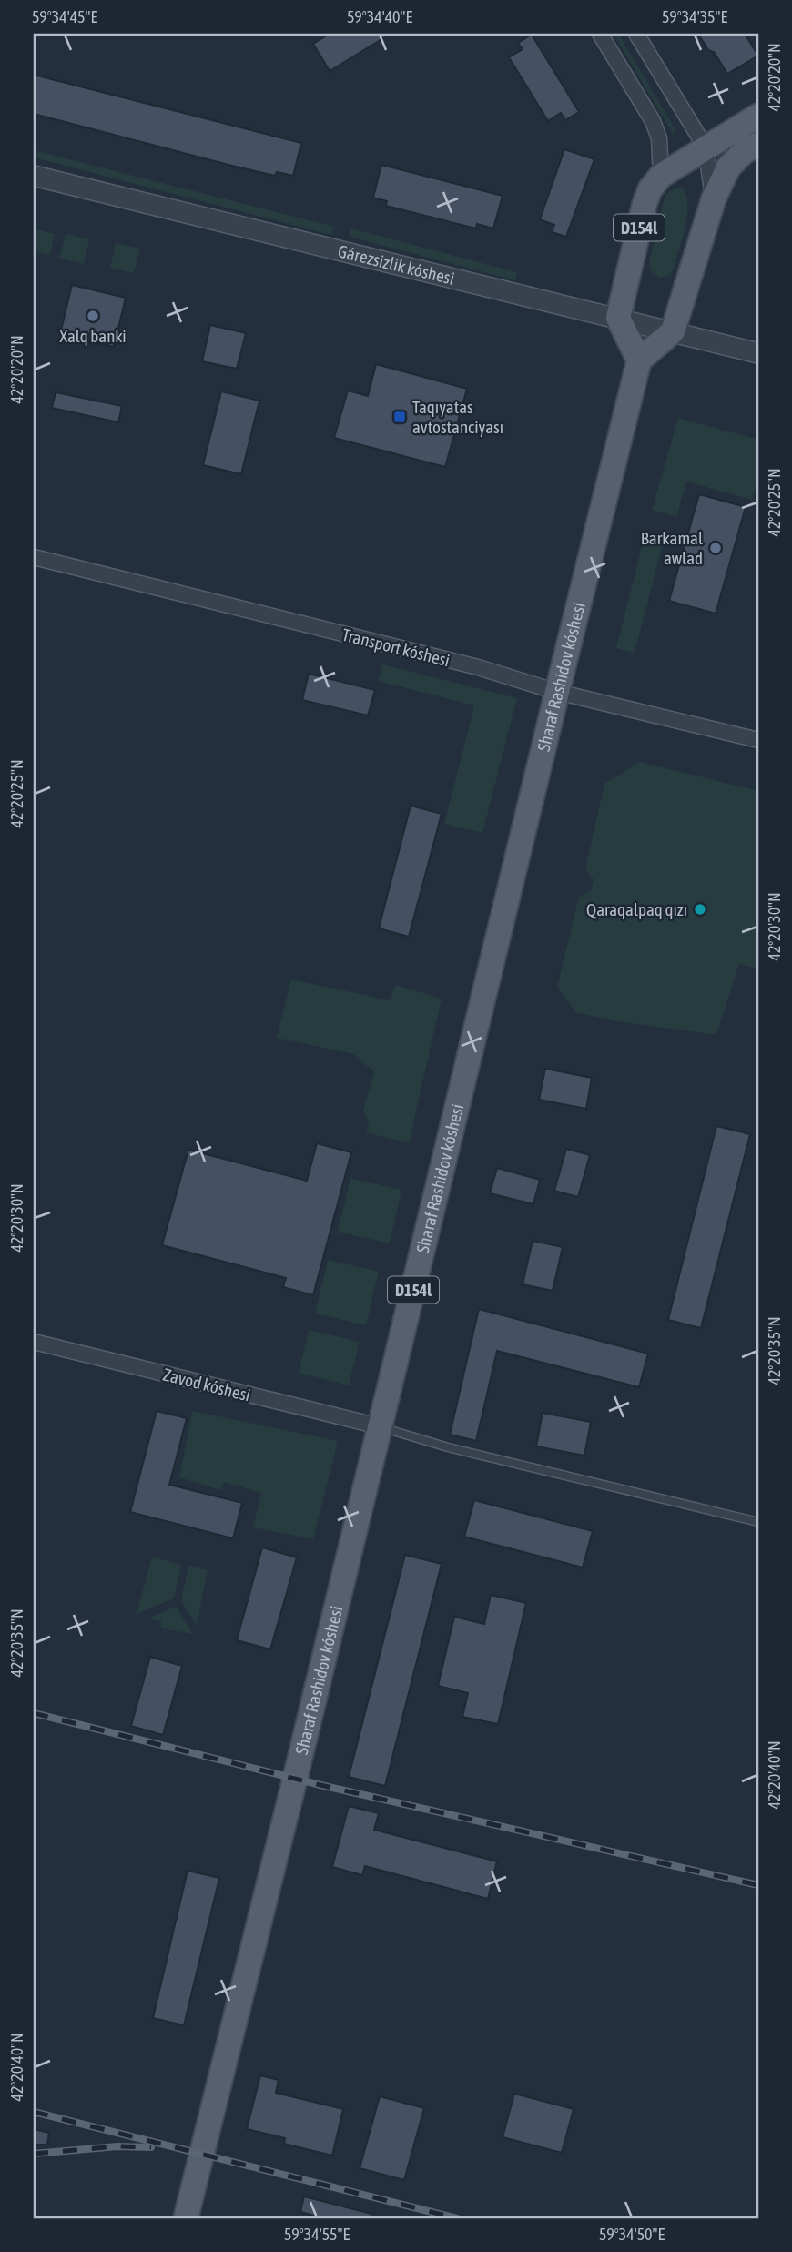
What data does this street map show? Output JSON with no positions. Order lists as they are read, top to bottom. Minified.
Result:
{"streets":{"main road":["D154l","Sharaf Rashidov kóshesi"],"street":["Gárezsizlik kóshesi","Transport kóshesi","Zavod kóshesi"]},"crossings":[["D154l","Gárezsizlik kóshesi"],["Transport kóshesi","Sharaf Rashidov kóshesi"],["Sharaf Rashidov kóshesi","Zavod kóshesi"]],"places":{"other":["Xalq banki","Barkamal awlad","Qaraqalpaq qızı"],"transit":["Taqıyatas avtostanciyası"]},"coordinates":["59°34'45\"E","59°34'40\"E","59°34'35\"E","42°20'20\"N","42°20'25\"N","42°20'30\"N","42°20'35\"N","42°20'40\"N","59°34'55\"E","59°34'50\"E"]}
